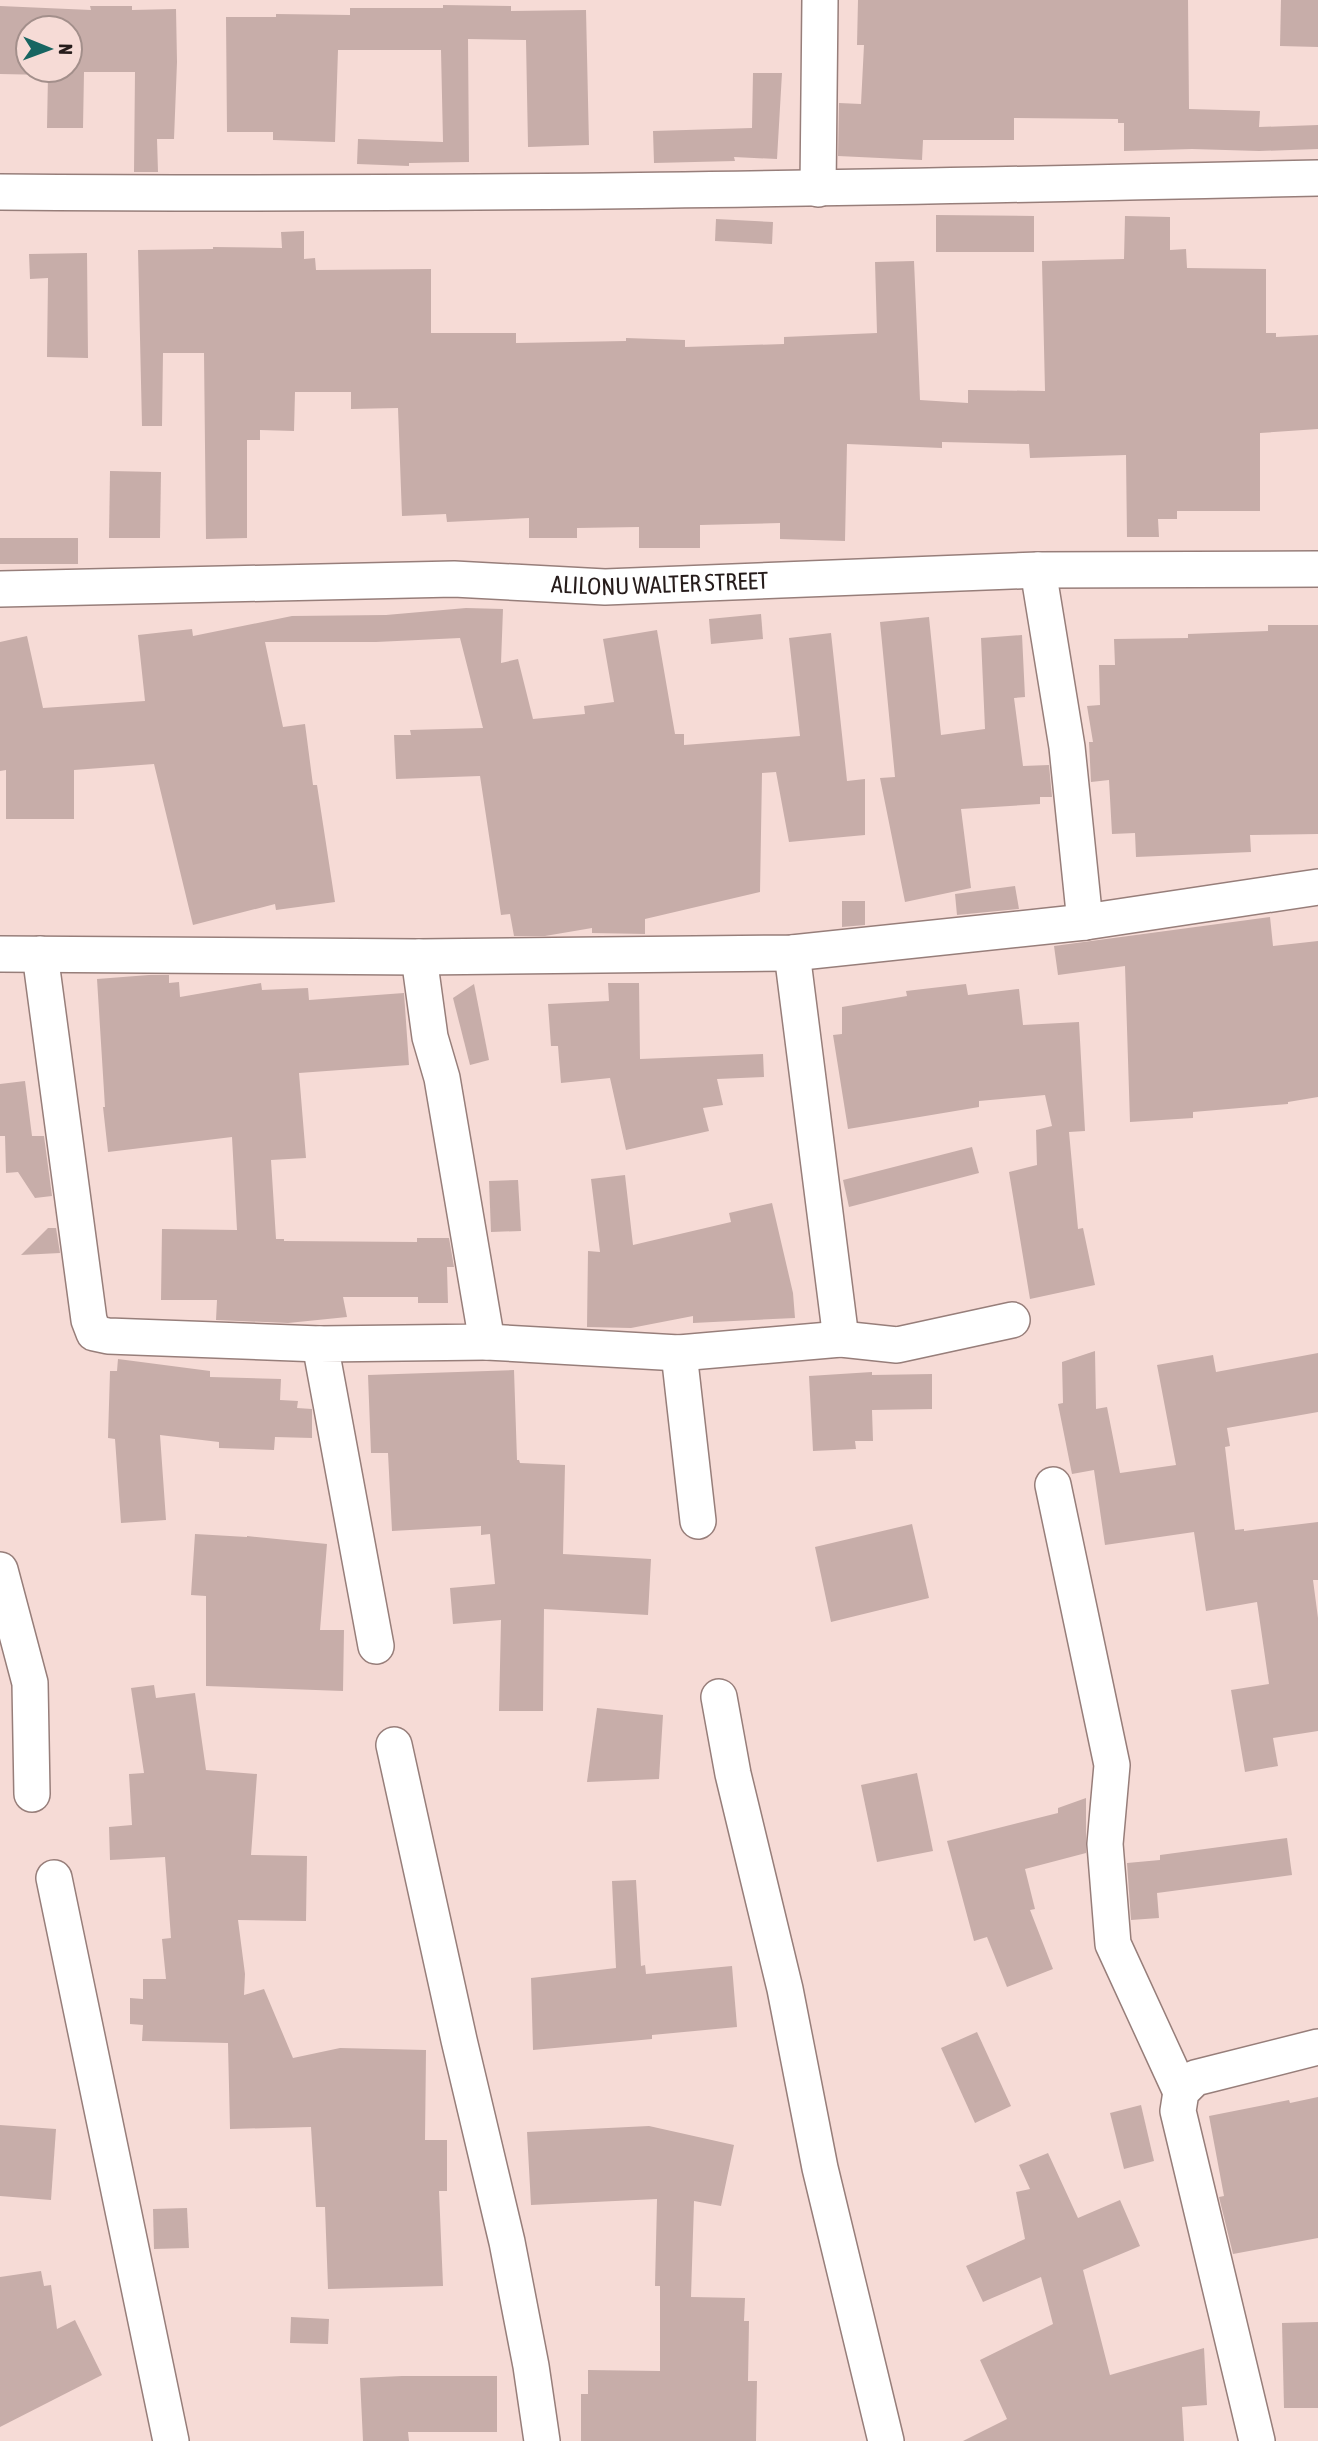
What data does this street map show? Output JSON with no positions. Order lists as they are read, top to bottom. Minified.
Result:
{"streets":{"street":["ALILONU WALTER STREET"]},"north":"right"}
